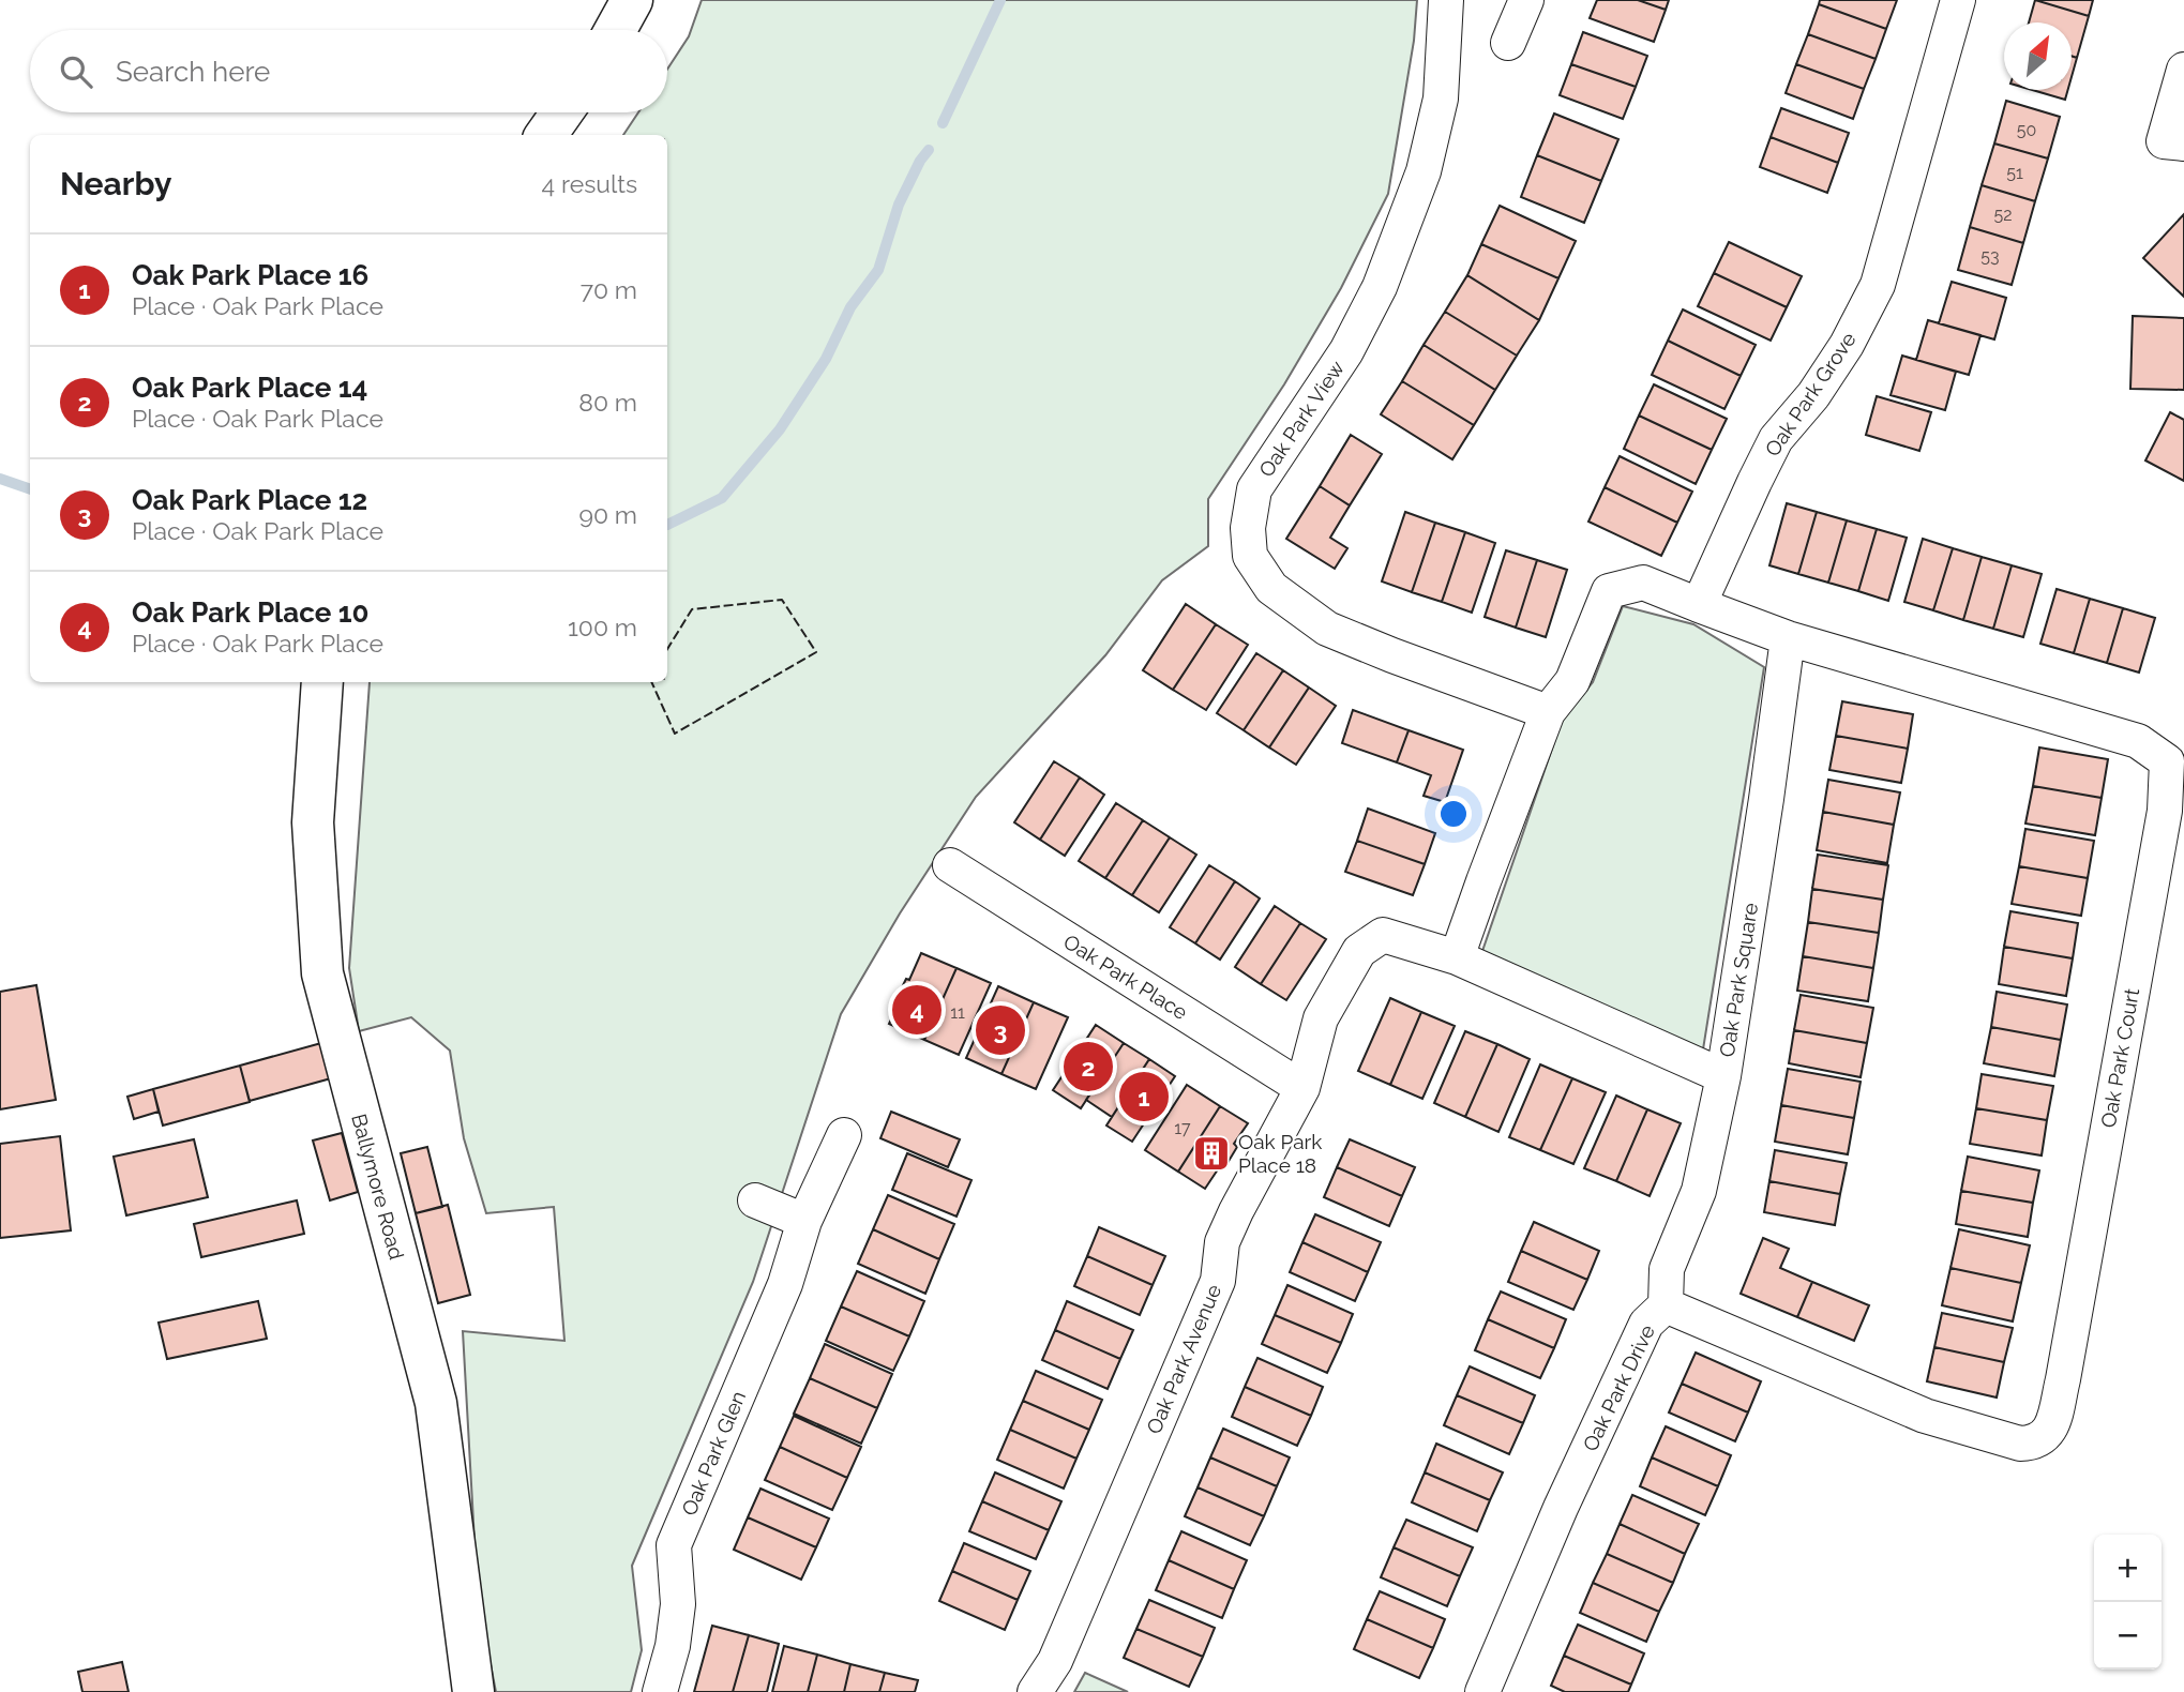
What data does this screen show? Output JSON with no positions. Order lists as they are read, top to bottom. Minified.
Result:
{"streets":{"main road":["Ballymore Road"],"street":["Oak Park Grove","Oak Park View","Oak Park Place","Oak Park Square","Oak Park Court","Oak Park Avenue","Oak Park Drive","Oak Park Glen"]},"crossings":[["Oak Park Grove","Oak Park Court"],["Oak Park Place","Oak Park Avenue"],["Oak Park Square","Oak Park Court"],["Oak Park Square","Oak Park Avenue"],["Oak Park Square","Oak Park Drive"],["Oak Park Court","Oak Park Drive"]],"places":{"building":["Oak Park Place 18"]},"house_numbers":["50","51","52","53","11","17"],"north":"top right","page":{"search":"Search here","heading":["Nearby","4 results"],"list":[{"mark":"1","name":"Oak Park Place 16","note":"Place · Oak Park Place","value":"70 m"},{"mark":"2","name":"Oak Park Place 14","note":"Place · Oak Park Place","value":"80 m"},{"mark":"3","name":"Oak Park Place 12","note":"Place · Oak Park Place","value":"90 m"},{"mark":"4","name":"Oak Park Place 10","note":"Place · Oak Park Place","value":"100 m"}],"pins":["4","3","2","1"],"map_buttons":["+","−"]}}
